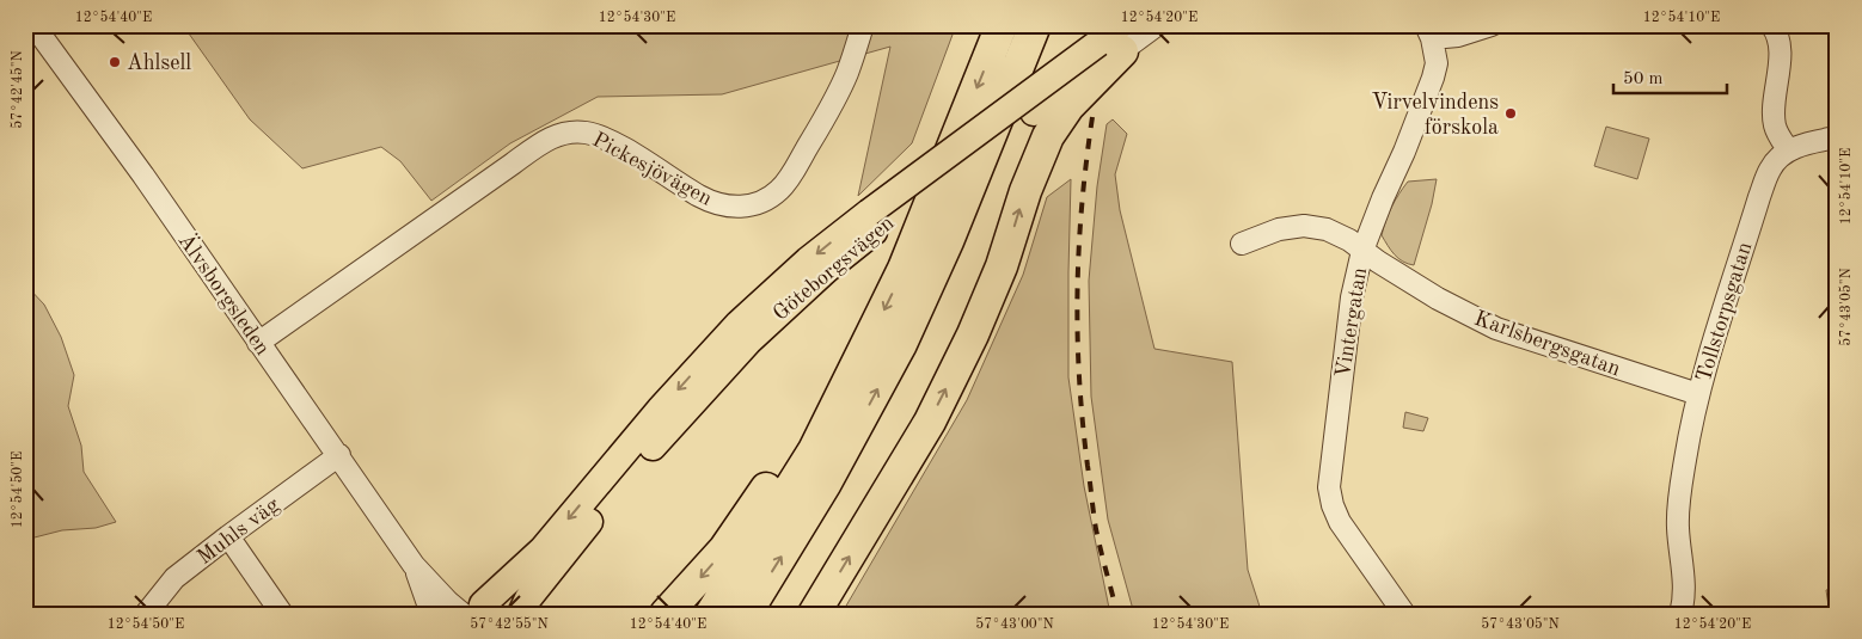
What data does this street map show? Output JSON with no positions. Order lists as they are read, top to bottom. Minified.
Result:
{"streets":{"main road":["Göteborgsvägen"],"street":["Pickesjövägen","Älvsborgsleden","Tollstorpsgatan","Vintergatan","Karlsbergsgatan","Muhls väg"]},"crossings":[["Pickesjövägen","Älvsborgsleden"],["Älvsborgsleden","Muhls väg"],["Tollstorpsgatan","Karlsbergsgatan"],["Vintergatan","Karlsbergsgatan"]],"places":["Ahlsell","Virvelvindens förskola"],"scale_bar":"50 m","coordinates":["12°54'40\"E","12°54'30\"E","12°54'20\"E","12°54'10\"E","57°42'45\"N","57°43'05\"N","12°54'50\"E","57°42'55\"N","57°43'00\"N"]}
